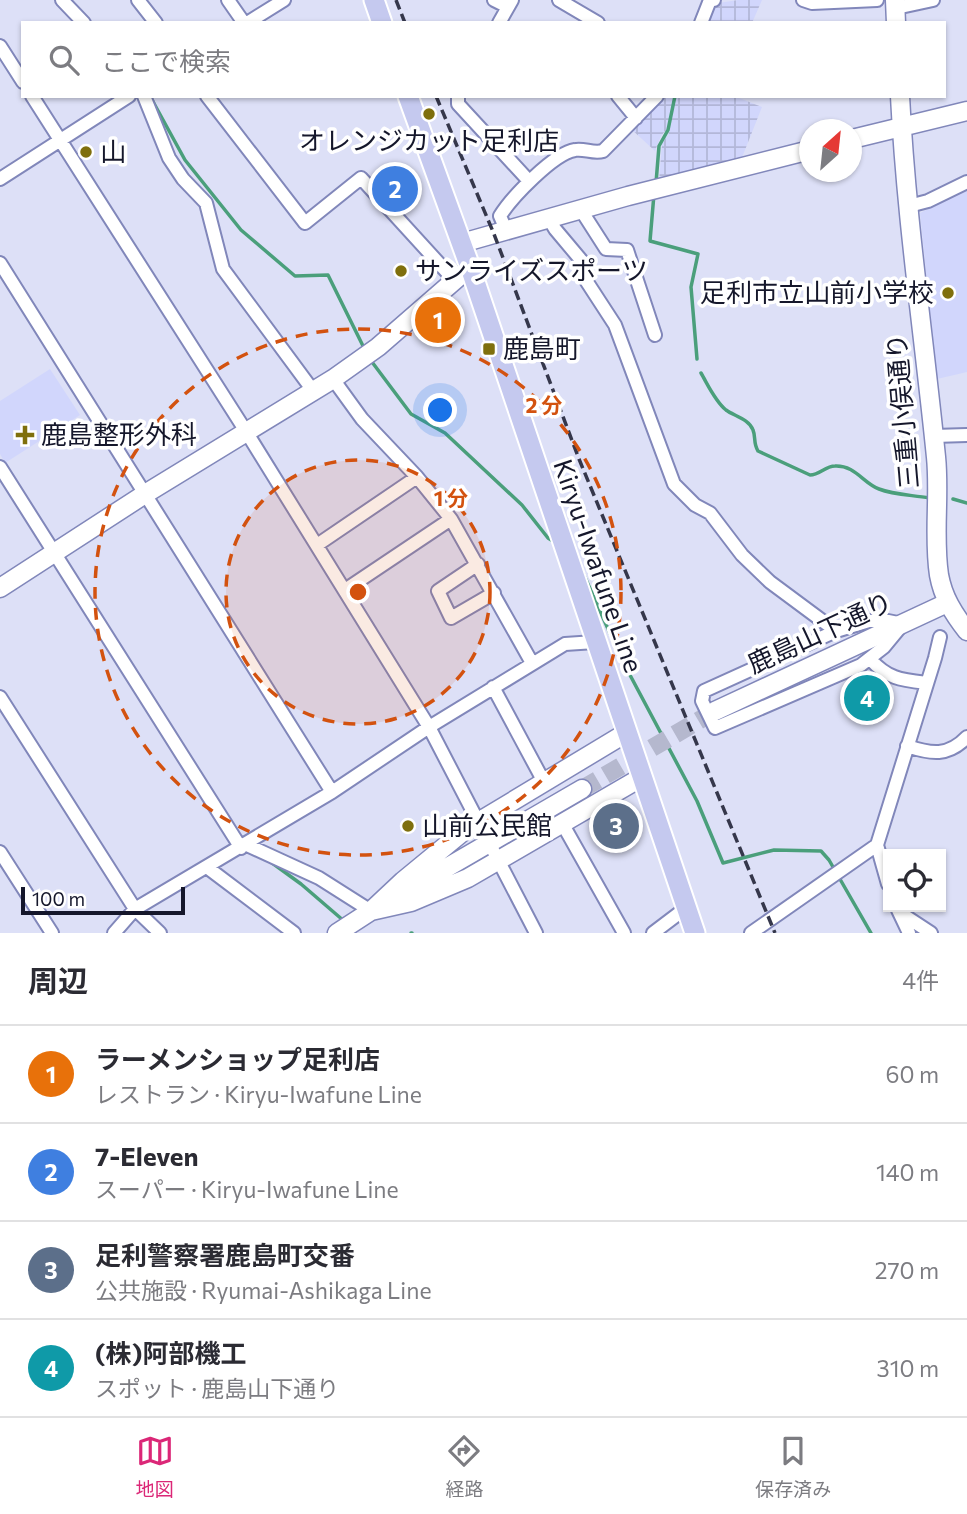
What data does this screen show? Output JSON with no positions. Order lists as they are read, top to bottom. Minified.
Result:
{"streets":{"main road":["Kiryu-Iwafune Line"],"street":["三重小俣通り","鹿島山下通り"]},"crossings":[["三重小俣通り","鹿島山下通り"]],"places":{"other":["オレンジカット足利店","山","サンライズスポーツ","足利市立山前小学校","山前公民館"],"transit":["鹿島町"],"health":["鹿島整形外科"]},"scale_bar":"100 m","north":"top right","page":{"search":"ここで検索","pins":["2","1","4","3"],"scale":"100 m","heading":["周辺","4件"],"list":[{"mark":"1","name":"ラーメンショップ足利店","note":"レストラン · Kiryu-Iwafune Line","value":"60 m"},{"mark":"2","name":"7-Eleven","note":"スーパー · Kiryu-Iwafune Line","value":"140 m"},{"mark":"3","name":"足利警察署鹿島町交番","note":"公共施設 · Ryumai-Ashikaga Line","value":"270 m"},{"mark":"4","name":"(株)阿部機工","note":"スポット · 鹿島山下通り","value":"310 m"}],"nav":["地図","経路","保存済み"]},"rings":["2 分","1 分"]}
